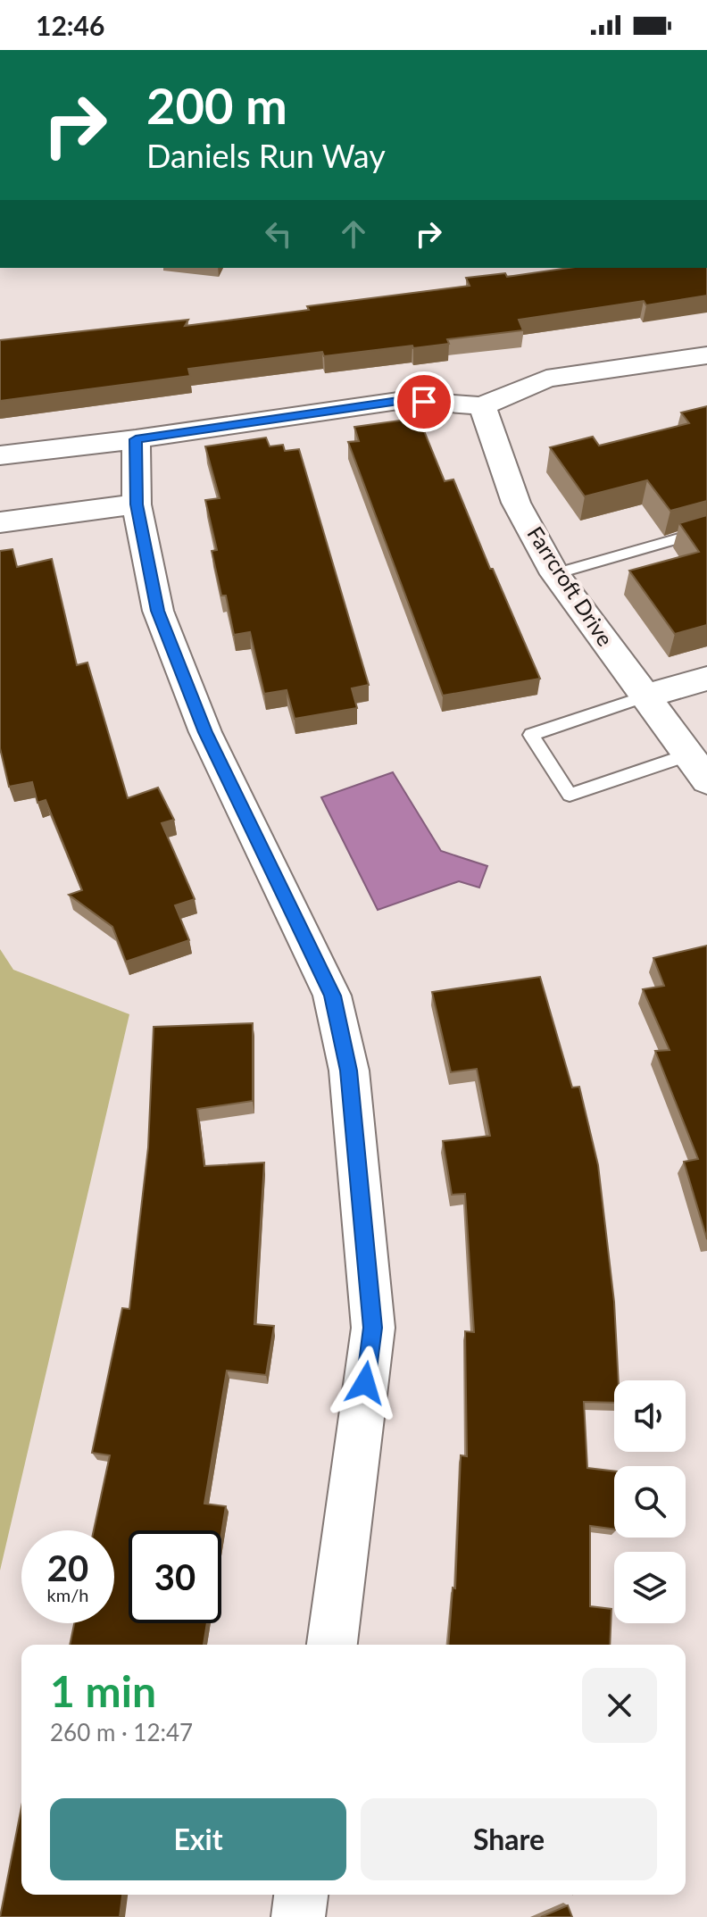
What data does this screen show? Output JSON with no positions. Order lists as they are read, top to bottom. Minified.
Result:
{"streets":{"street":["Farrcroft Drive"]},"page":{"status":"12:46","turn":["200 m","Daniels Run Way"],"speed":"20 km/h","limit":"30","heading":["1 min","260 m · 12:47"],"buttons":["Exit","Share"]}}
